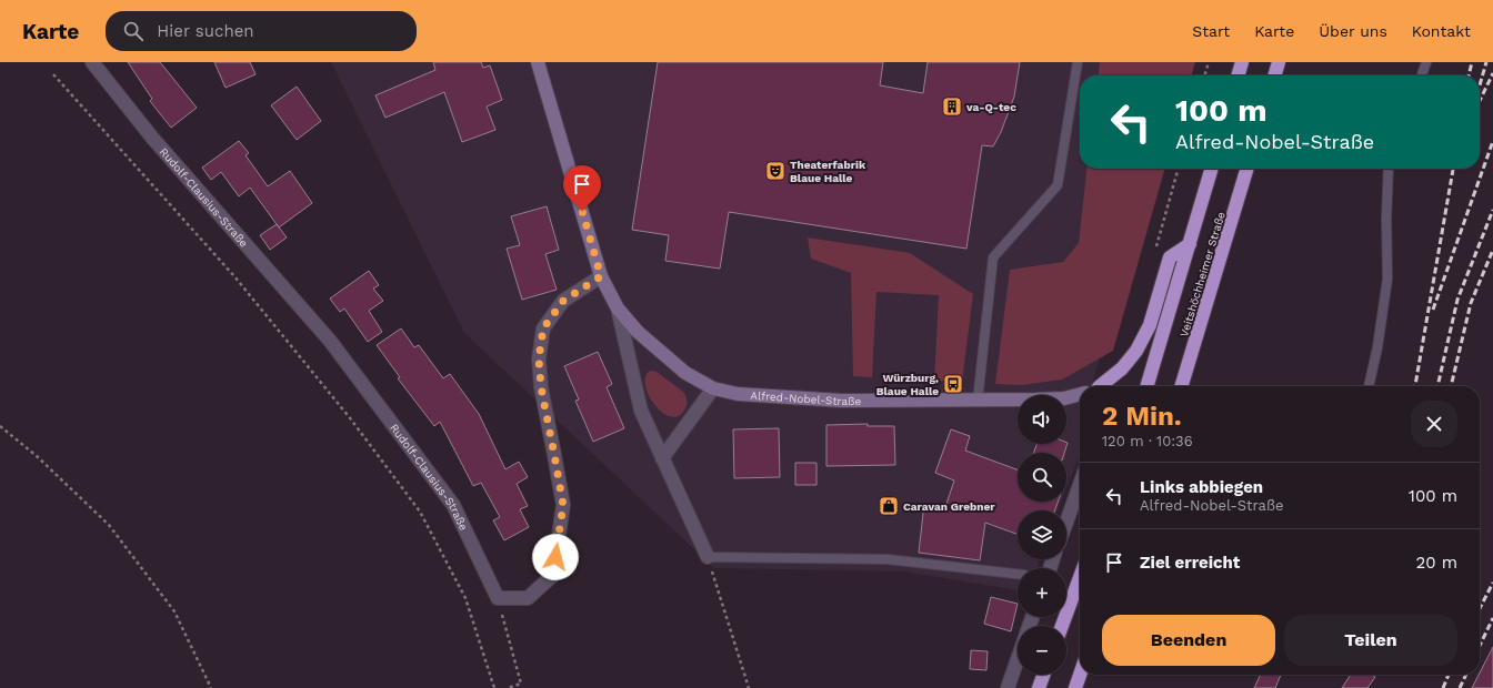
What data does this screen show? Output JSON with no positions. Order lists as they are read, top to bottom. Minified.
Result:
{"streets":{"highway":["Veitshöchheimer Straße"],"street":["Rudolf-Clausius-Straße","Alfred-Nobel-Straße"]},"places":{"building":["va-Q-tec"],"theatre":["Theaterfabrik Blaue Halle"],"bus stop":["Würzburg, Blaue Halle"],"shop":["Caravan Grebner"]},"page":{"header":"Karte","search":"Hier suchen","nav":["Start","Karte","Über uns","Kontakt"],"turn":["100 m","Alfred-Nobel-Straße"],"heading":["2 Min.","120 m · 10:36"],"map_buttons":["+","−"],"list":[{"name":"Links abbiegen","note":"Alfred-Nobel-Straße","value":"100 m"},{"name":"Ziel erreicht","value":"20 m"}],"buttons":["Beenden","Teilen"]}}
